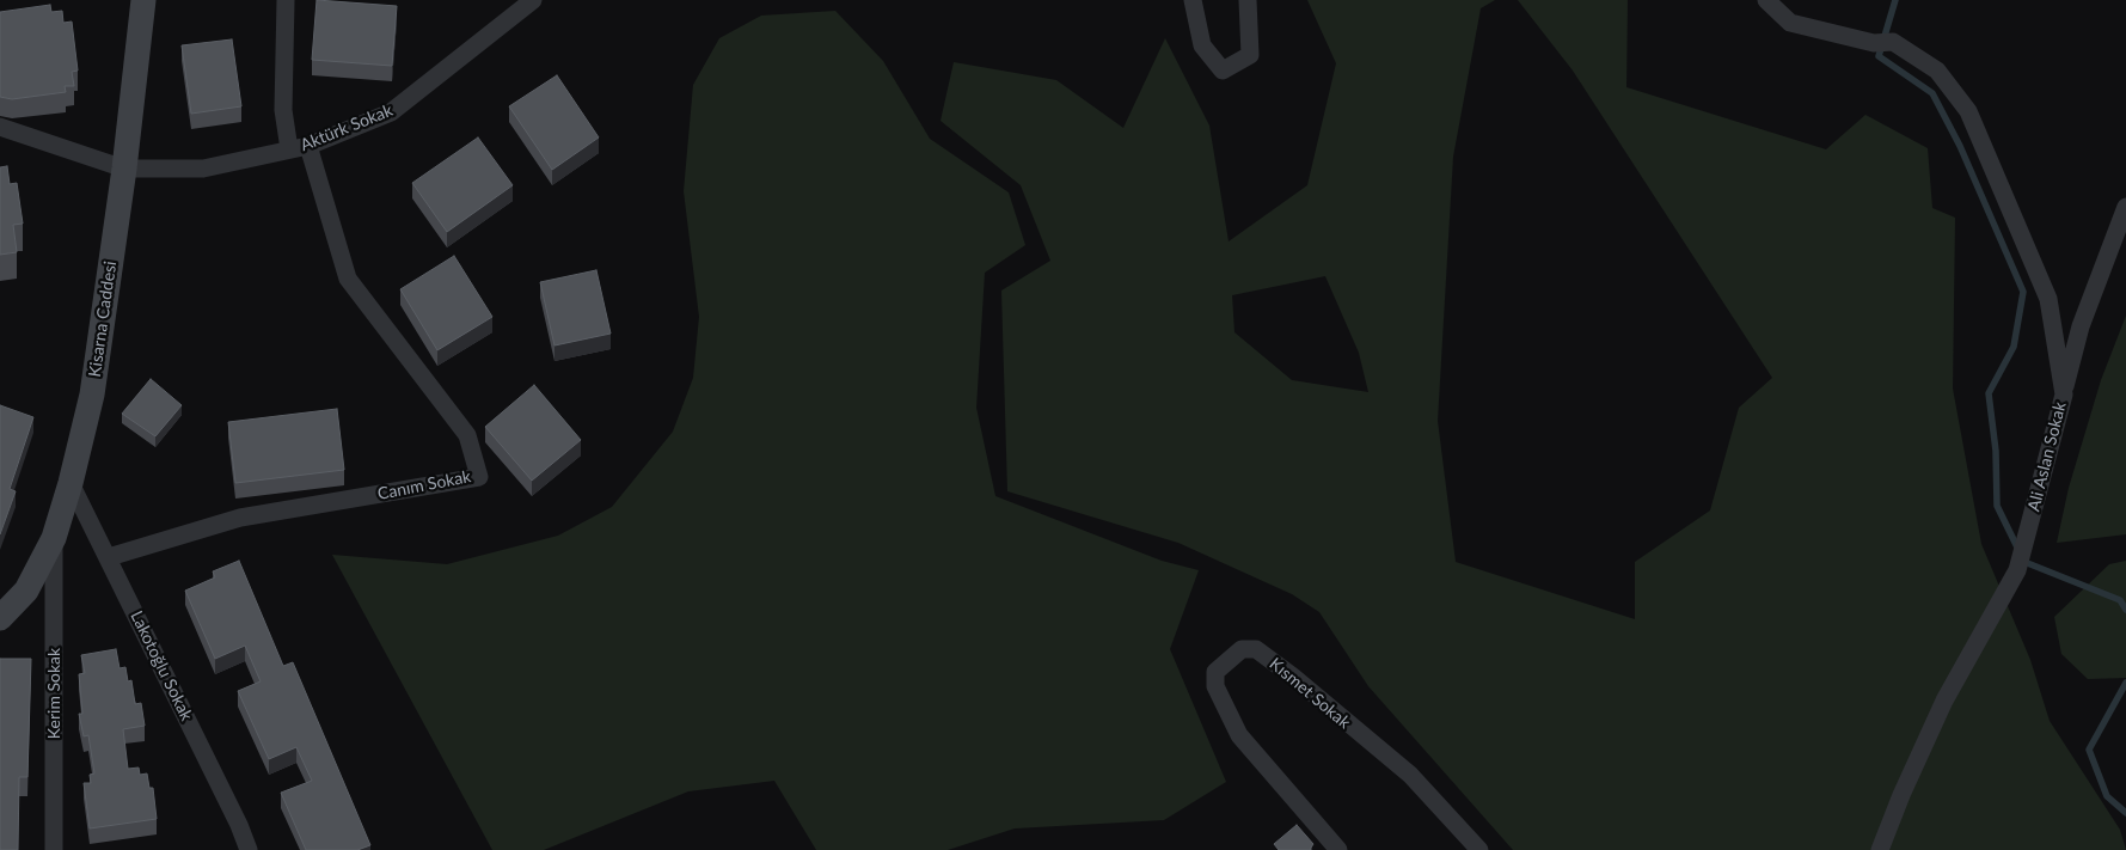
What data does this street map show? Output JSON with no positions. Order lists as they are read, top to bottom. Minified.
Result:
{"streets":{"street":["Aktürk Sokak","Kisarna Caddesi","Ali Aslan Sokak","Canım Sokak","Lakotoğlu Sokak","Kerim Sokak","Kısmet Sokak"]},"crossings":[["Aktürk Sokak","Kisarna Caddesi"],["Aktürk Sokak","Canım Sokak"],["Kisarna Caddesi","Lakotoğlu Sokak"],["Kisarna Caddesi","Kerim Sokak"],["Canım Sokak","Lakotoğlu Sokak"]]}
